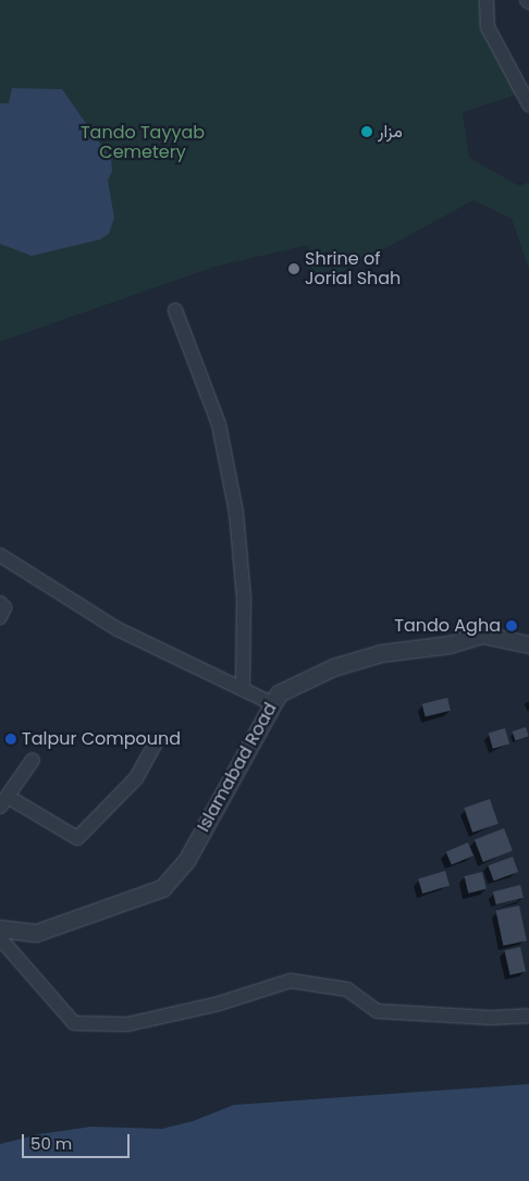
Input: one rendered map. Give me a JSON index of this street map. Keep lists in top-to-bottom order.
{
  "streets": {
    "street": ["Islamabad Road"]
  },
  "parks": ["Tando Tayyab Cemetery"],
  "places": [
    "مزار",
    "Shrine of Jorial Shah",
    "Tando Agha",
    "Talpur Compound"
  ],
  "scale_bar": "50 m"
}
